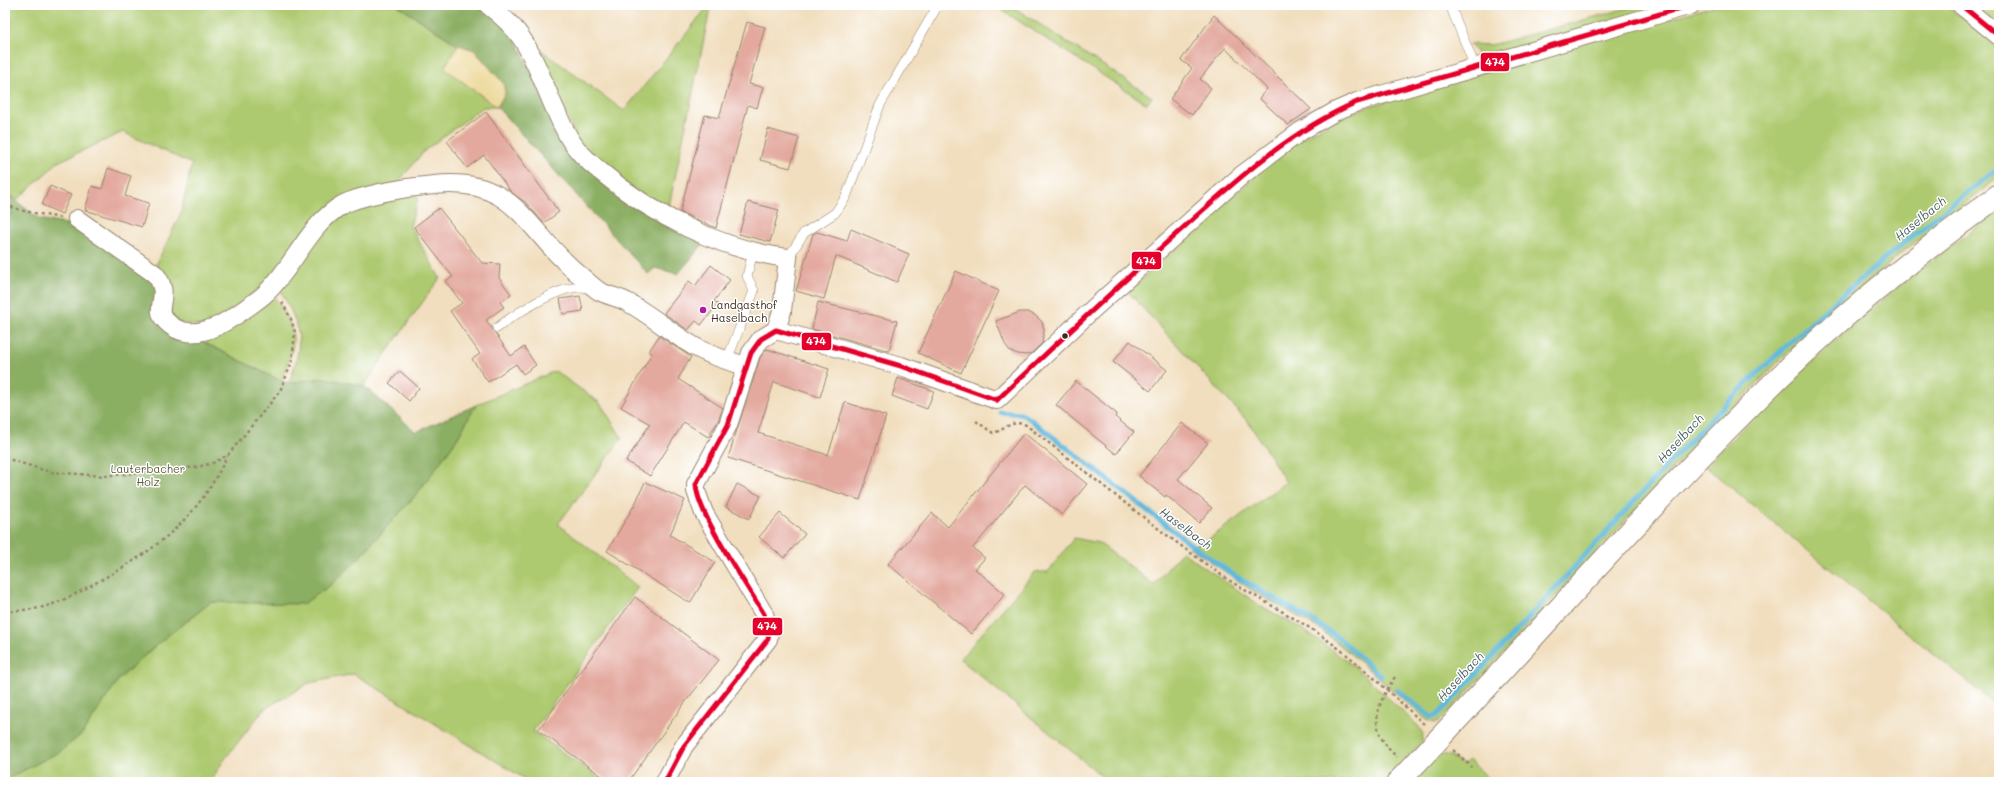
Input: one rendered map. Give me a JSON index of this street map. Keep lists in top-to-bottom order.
{
  "water": ["Haselbach"],
  "parks": ["Lauterbacher Holz"],
  "places": ["Landgasthof Haselbach"],
  "lines": ["transit line 474"]
}
